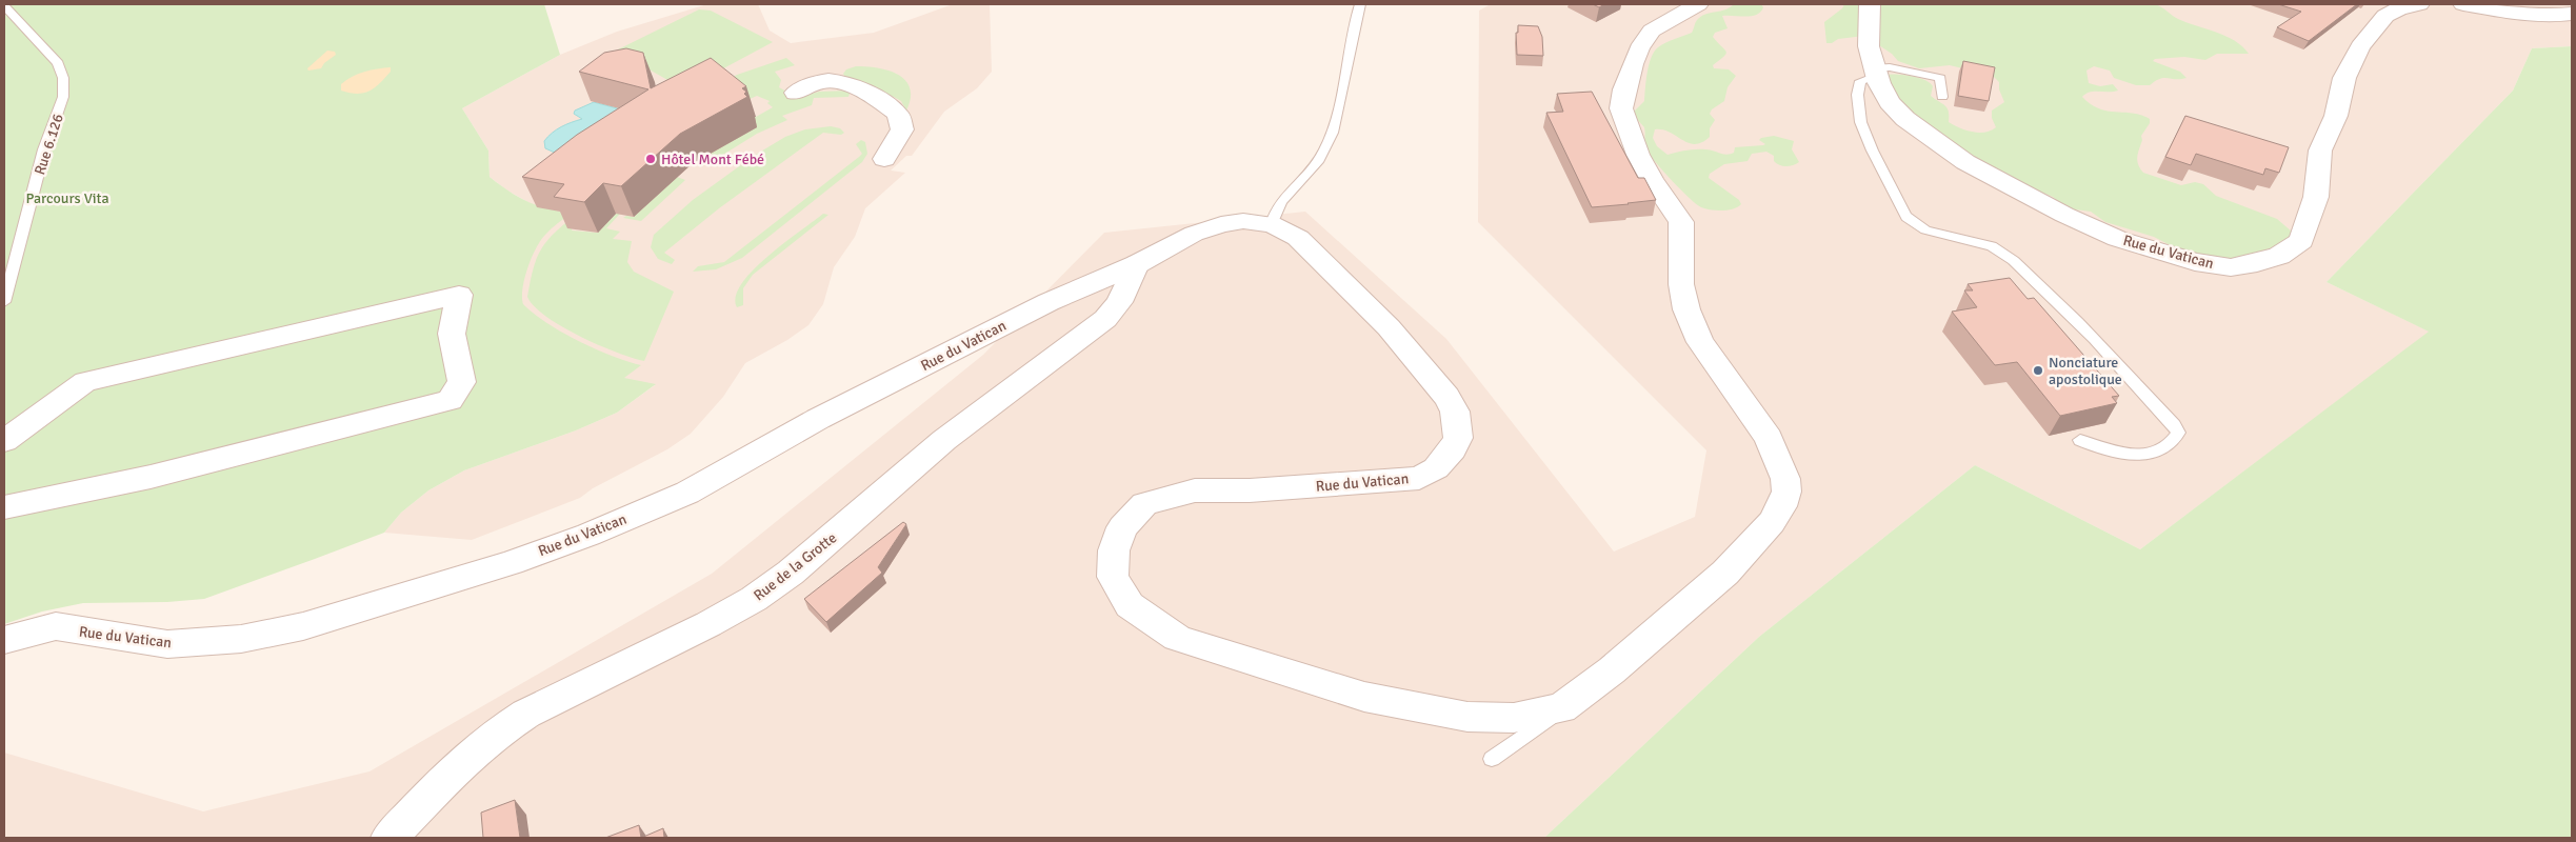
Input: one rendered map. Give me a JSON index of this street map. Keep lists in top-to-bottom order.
{
  "streets": {
    "street": ["Rue du Vatican", "Rue de la Grotte"],
    "lane": ["Rue 6.126"]
  },
  "crossings": [
    ["Rue du Vatican", "Rue de la Grotte"]
  ],
  "parks": ["Parcours Vita"],
  "places": ["Hôtel Mont Fébé", "Nonciature apostolique"]
}
